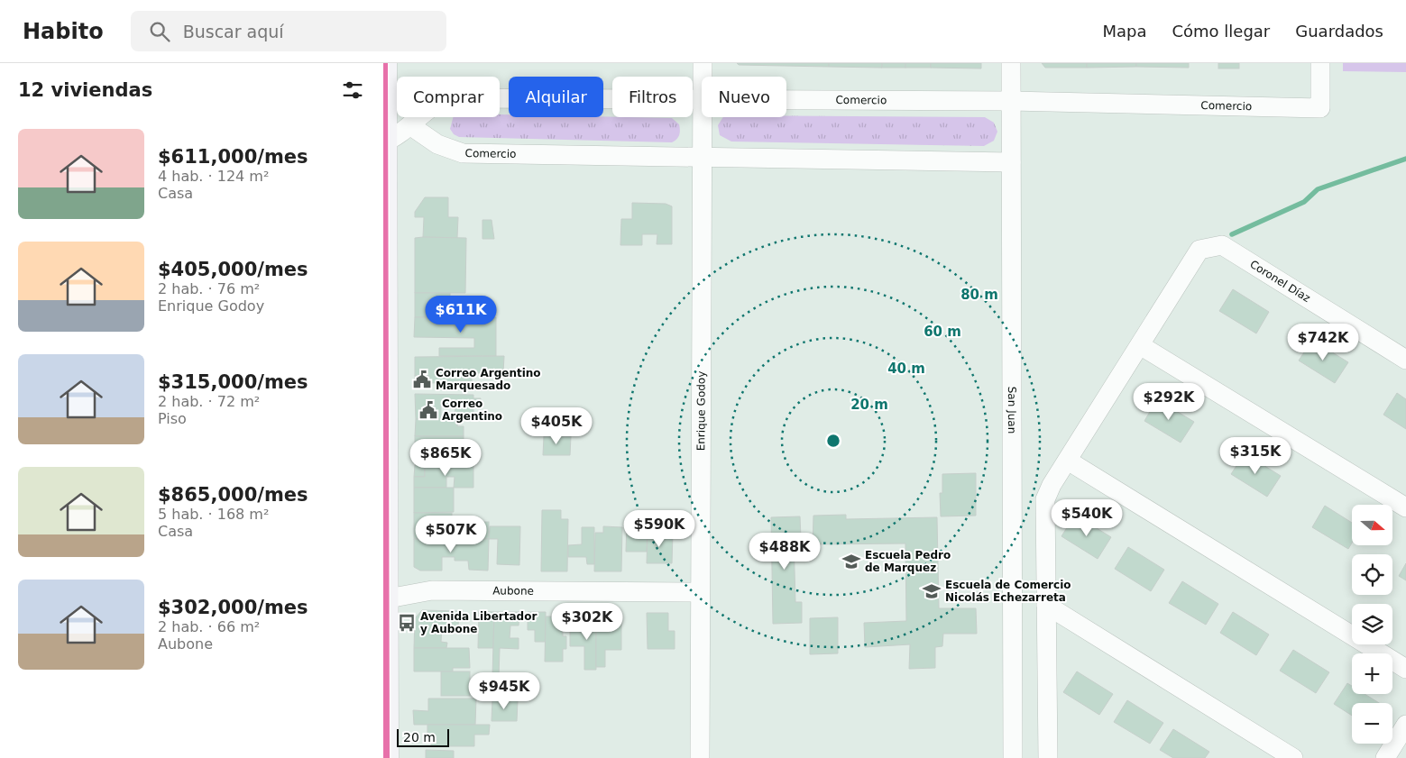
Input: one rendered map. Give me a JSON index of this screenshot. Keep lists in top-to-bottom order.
{
  "streets": {
    "street": [
      "Comercio",
      "Coronel Díaz",
      "San Juan",
      "Enrique Godoy",
      "Aubone"
    ]
  },
  "crossings": [
    ["Comercio", "San Juan"],
    ["Comercio", "Enrique Godoy"],
    ["Enrique Godoy", "Aubone"]
  ],
  "places": {
    "public building": ["Correo Argentino Marquesado", "Correo Argentino"],
    "school or university": ["Escuela Pedro de Marquez", "Escuela de Comercio Nicolás Echezarreta"],
    "bus stop": ["Avenida Libertador y Aubone"]
  },
  "scale_bar": "20 m",
  "north": "right",
  "page": {
    "header": "Habito",
    "search": "Buscar aquí",
    "nav": ["Mapa", "Cómo llegar", "Guardados"],
    "heading": "12 viviendas",
    "chip": [
      "Comprar",
      "Alquilar",
      "Filtros",
      "Nuevo"
    ],
    "list": [
      {
        "name": "$611,000/mes",
        "note": "4 hab. · 124 m² · Casa"
      },
      {
        "name": "$405,000/mes",
        "note": "2 hab. · 76 m² · Enrique Godoy"
      },
      {
        "name": "$315,000/mes",
        "note": "2 hab. · 72 m² · Piso"
      },
      {
        "name": "$865,000/mes",
        "note": "5 hab. · 168 m² · Casa"
      },
      {
        "name": "$302,000/mes",
        "note": "2 hab. · 66 m² · Aubone"
      }
    ],
    "price": [
      "$611K",
      "$742K",
      "$292K",
      "$405K",
      "$315K",
      "$865K",
      "$540K",
      "$590K",
      "$507K",
      "$488K",
      "$302K",
      "$945K"
    ],
    "map_buttons": ["+", "−"],
    "scale": "20 m"
  },
  "rings": [
    "80 m",
    "60 m",
    "40 m",
    "20 m"
  ]
}
